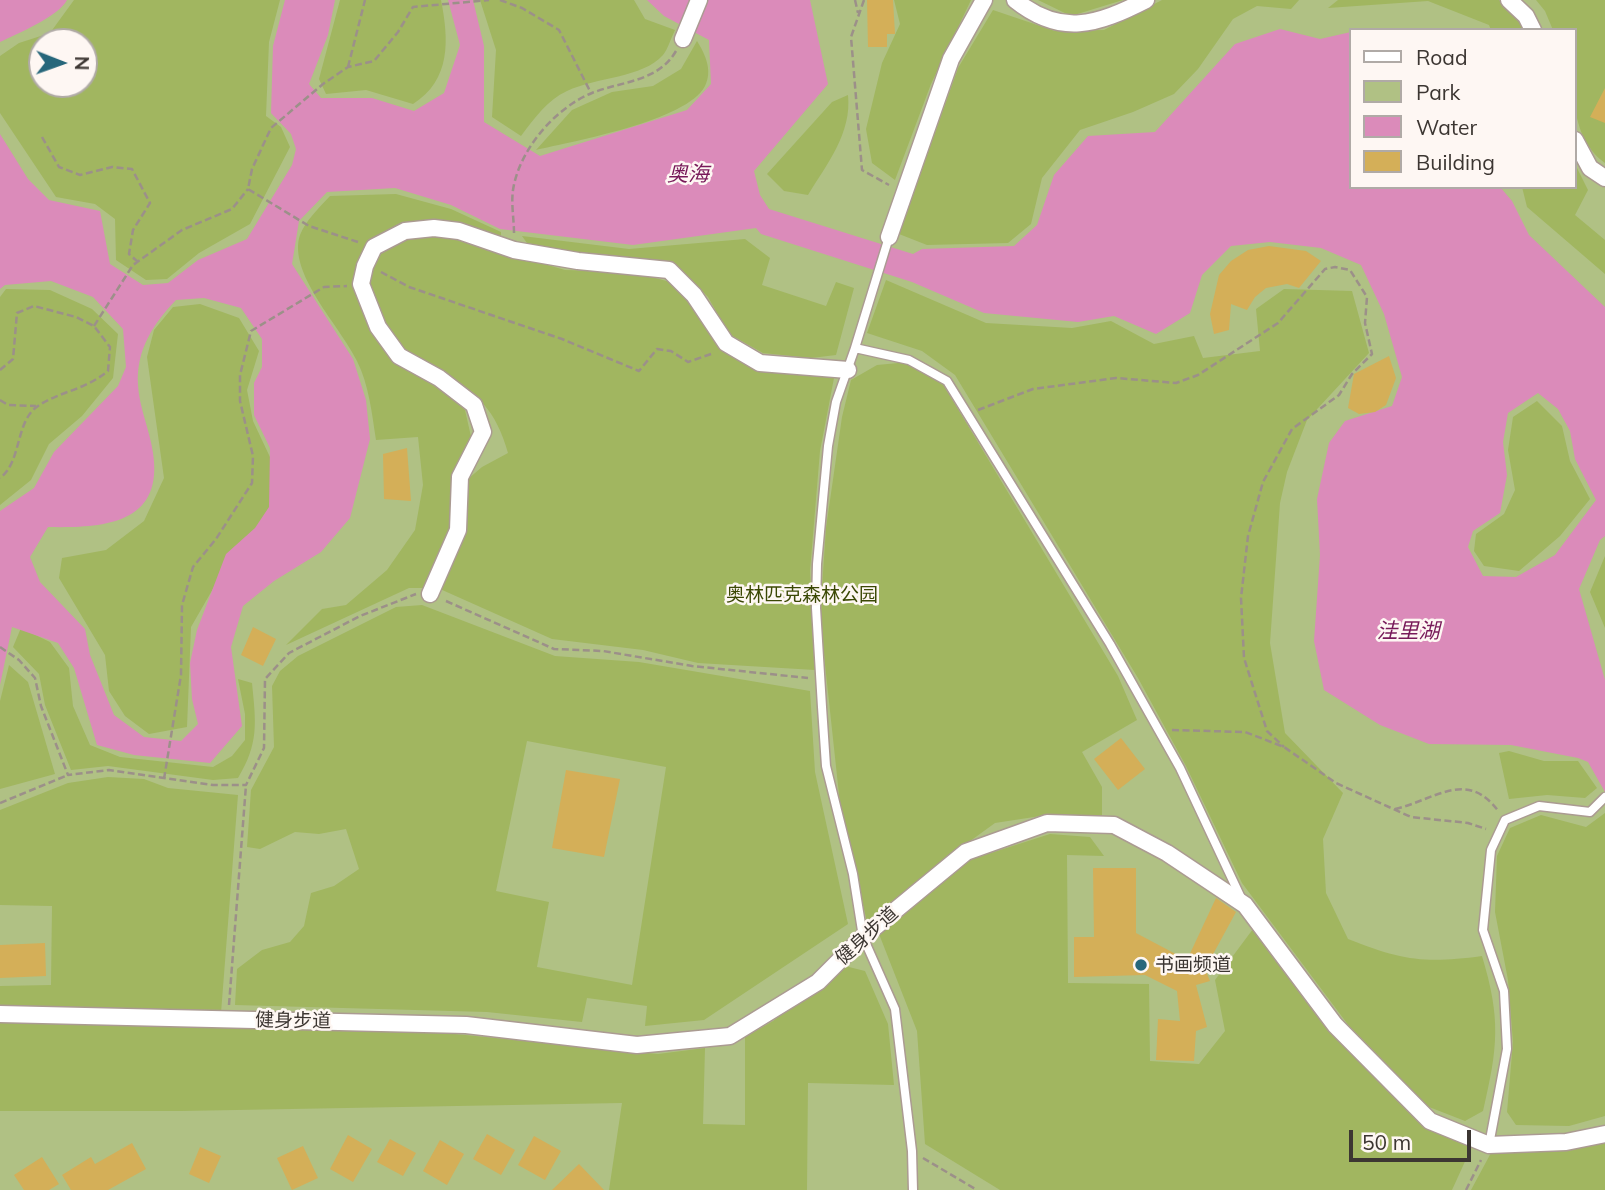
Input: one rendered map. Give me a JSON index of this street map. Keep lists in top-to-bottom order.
{
  "streets": {
    "street": ["健身步道"]
  },
  "water": ["奥海", "洼里湖"],
  "parks": ["奥林匹克森林公园"],
  "places": ["书画频道"],
  "legend": [
    "Road",
    "Park",
    "Water",
    "Building"
  ],
  "scale_bar": "50 m",
  "north": "right"
}
